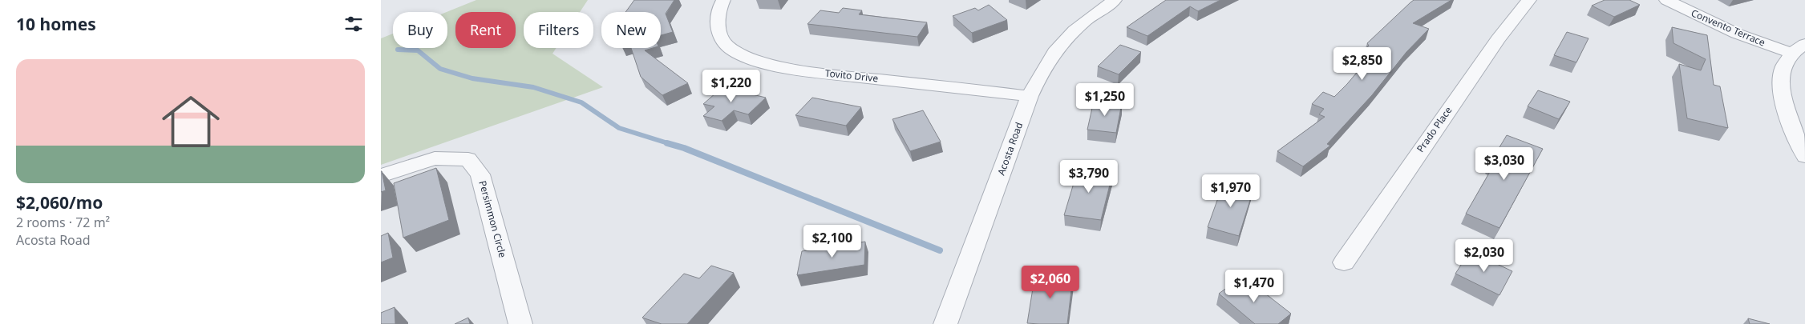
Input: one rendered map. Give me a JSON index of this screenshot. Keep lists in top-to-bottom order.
{
  "streets": {
    "street": [
      "Convento Terrace",
      "Tovito Drive",
      "Prado Place",
      "Acosta Road",
      "Persimmon Circle"
    ]
  },
  "crossings": [
    ["Tovito Drive", "Acosta Road"]
  ],
  "page": {
    "heading": "10 homes",
    "chip": [
      "Buy",
      "Rent",
      "Filters",
      "New"
    ],
    "price": [
      "$2,850",
      "$1,220",
      "$1,250",
      "$3,030",
      "$3,790",
      "$1,970",
      "$2,100",
      "$2,030",
      "$2,060",
      "$1,470"
    ],
    "list": [
      {
        "name": "$2,060/mo",
        "note": "2 rooms · 72 m² · Acosta Road"
      }
    ]
  }
}
